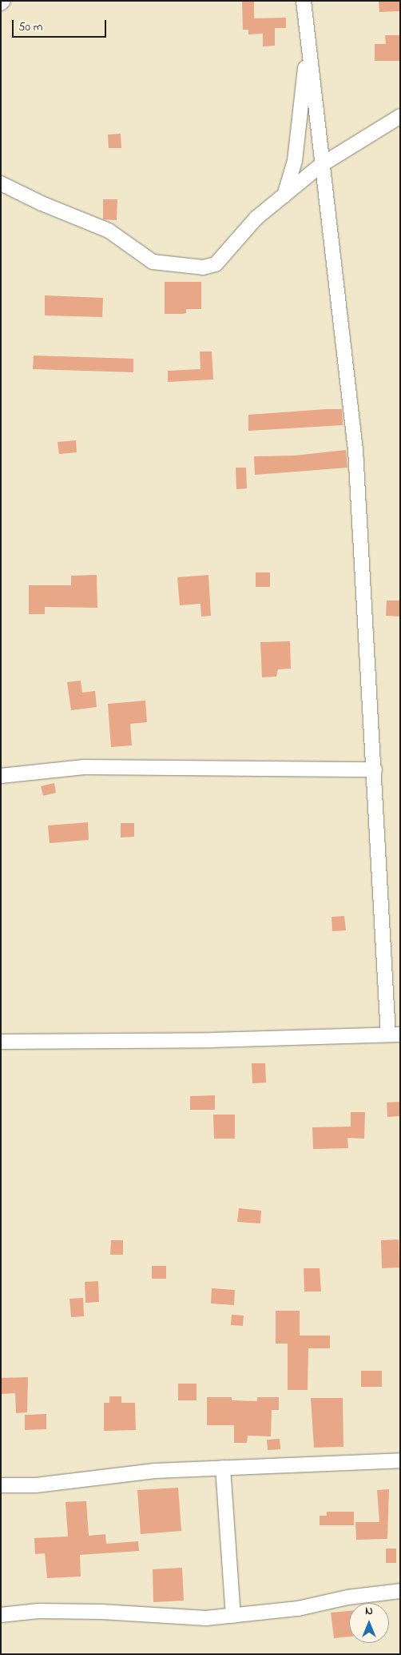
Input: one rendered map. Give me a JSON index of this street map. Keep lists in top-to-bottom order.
{
  "scale_bar": "50 m",
  "north": "top"
}
